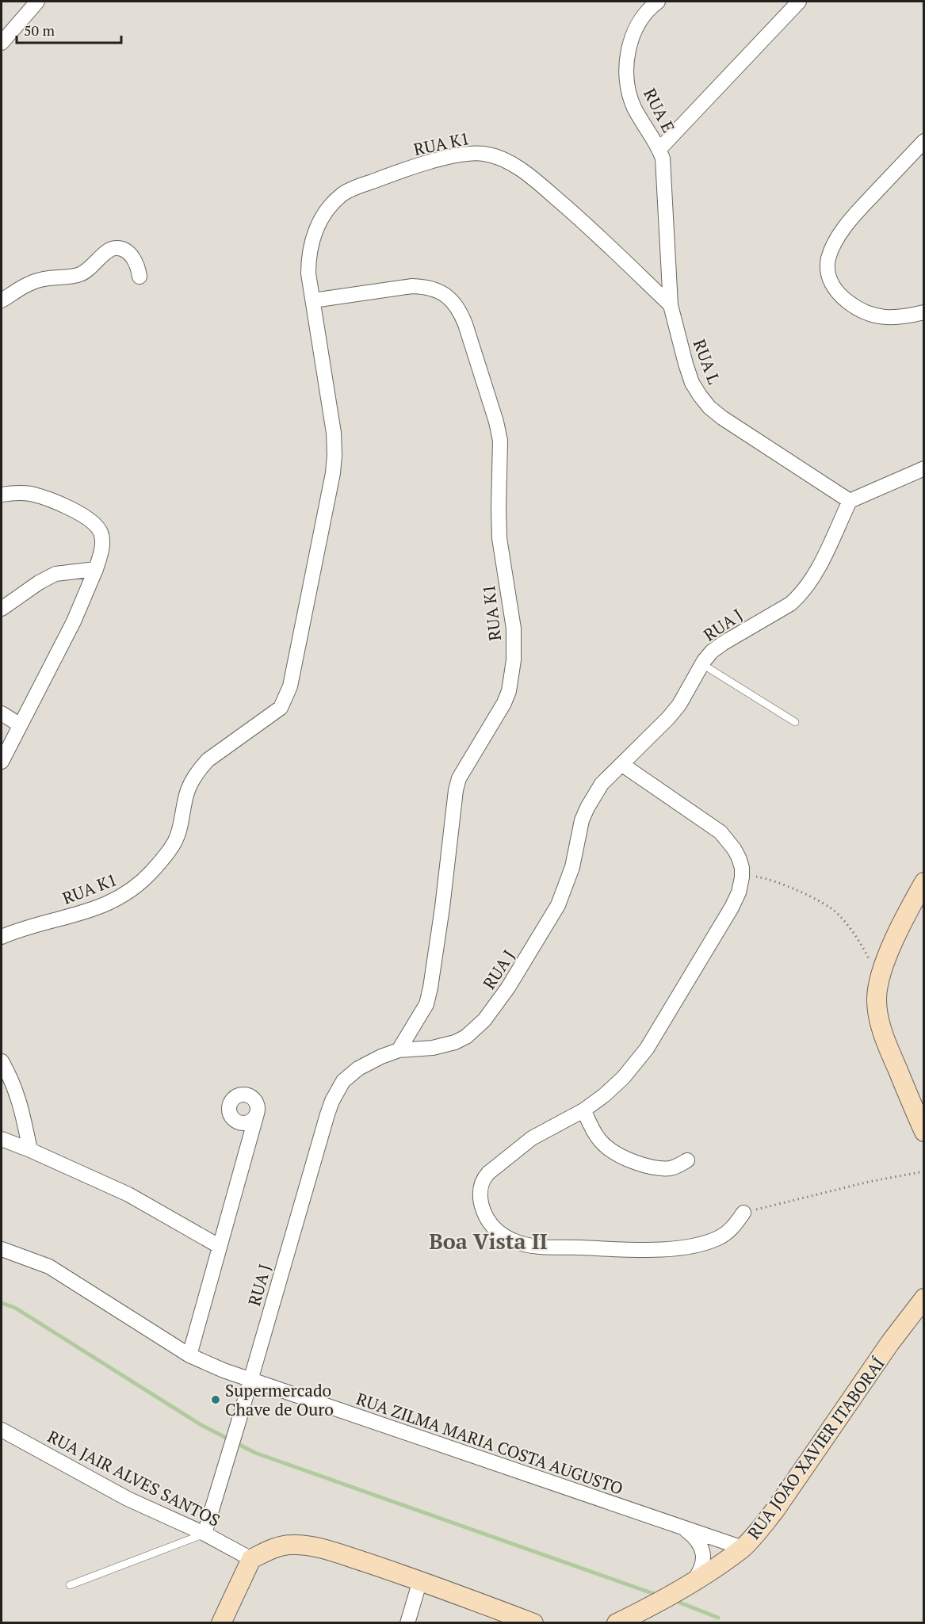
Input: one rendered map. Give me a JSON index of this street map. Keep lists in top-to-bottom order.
{
  "streets": {
    "street": [
      "RUA E",
      "RUA K1",
      "RUA L",
      "RUA J",
      "RUA ZILMA MARIA COSTA AUGUSTO",
      "RUA JOÃO XAVIER ITABORAÍ",
      "RUA JAIR ALVES SANTOS"
    ]
  },
  "crossings": [
    ["RUA E", "RUA L"],
    ["RUA K1", "RUA L"],
    ["RUA K1", "RUA J"],
    ["RUA L", "RUA J"],
    ["RUA J", "RUA ZILMA MARIA COSTA AUGUSTO"],
    ["RUA J", "RUA JAIR ALVES SANTOS"],
    ["RUA ZILMA MARIA COSTA AUGUSTO", "RUA JOÃO XAVIER ITABORAÍ"]
  ],
  "districts": ["Boa Vista II"],
  "places": ["Supermercado Chave de Ouro"],
  "scale_bar": "50 m"
}
